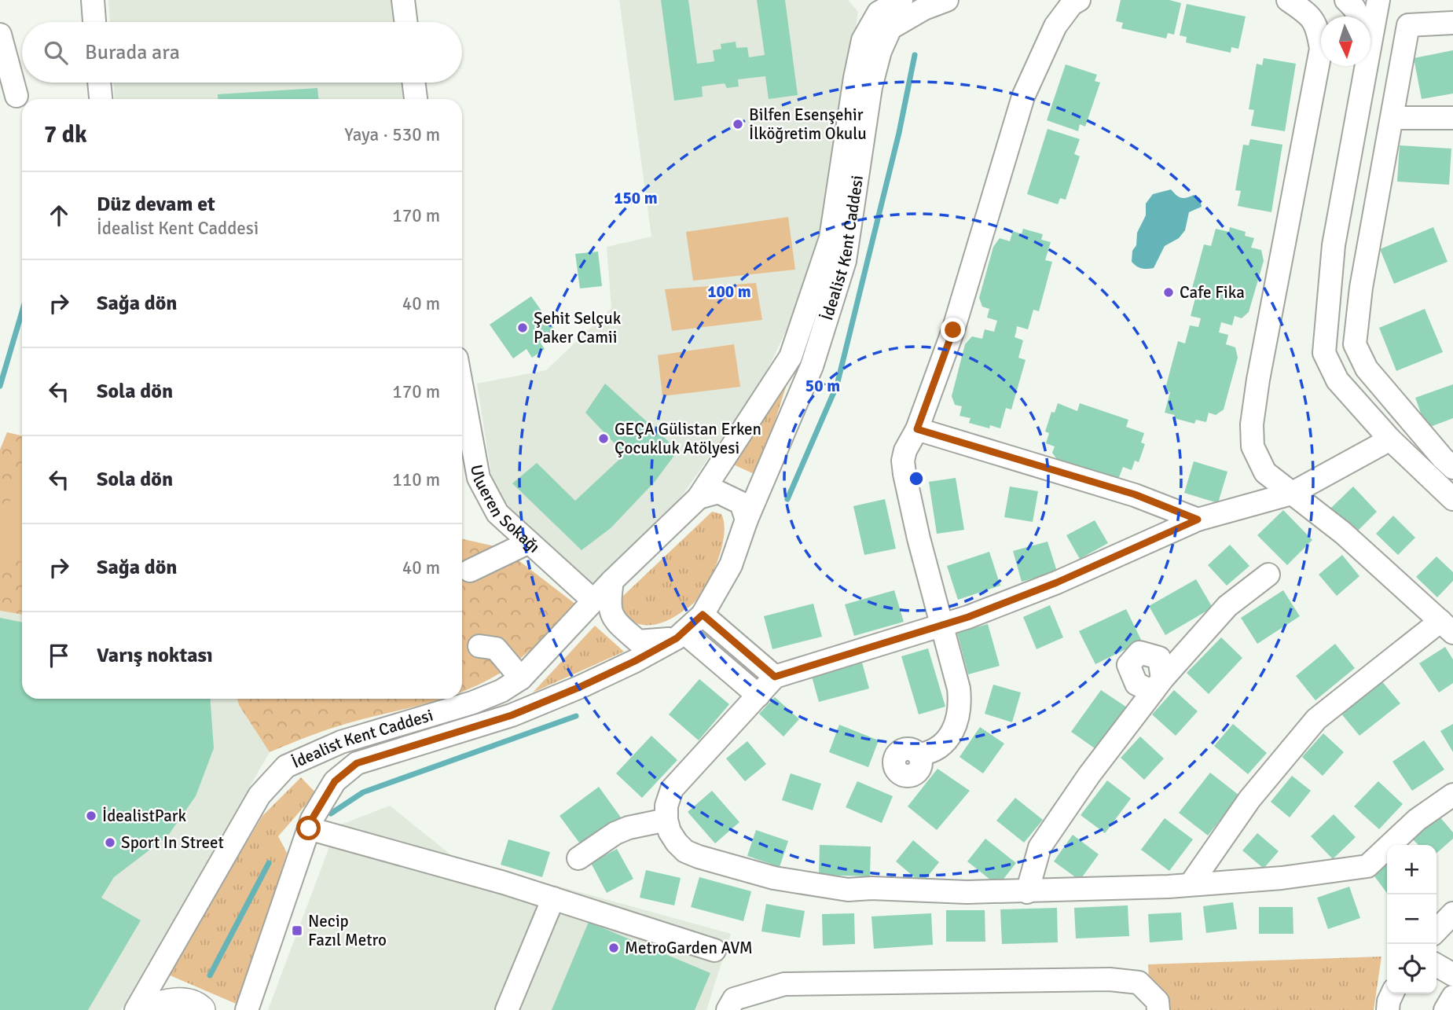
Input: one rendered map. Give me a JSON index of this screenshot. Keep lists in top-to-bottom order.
{
  "streets": {
    "street": ["İdealist Kent Caddesi", "Ulueren Sokağı"]
  },
  "crossings": [
    ["İdealist Kent Caddesi", "Ulueren Sokağı"]
  ],
  "places": {
    "other": [
      "Bilfen Esenşehir İlköğretim Okulu",
      "Cafe Fika",
      "Şehit Selçuk Paker Camii",
      "GEÇA Gülistan Erken Çocukluk Atölyesi",
      "İdealistPark",
      "Sport In Street",
      "MetroGarden AVM"
    ],
    "transit": ["Necip Fazıl Metro"]
  },
  "north": "bottom",
  "page": {
    "search": "Burada ara",
    "heading": ["7 dk", "Yaya · 530 m"],
    "list": [
      ["Düz devam et", "İdealist Kent Caddesi", "170 m"],
      ["Sağa dön", "40 m"],
      ["Sola dön", "170 m"],
      ["Sola dön", "110 m"],
      ["Sağa dön", "40 m"],
      "Varış noktası"
    ],
    "map_buttons": ["+", "−"]
  },
  "rings": ["150 m", "100 m", "50 m"]
}
